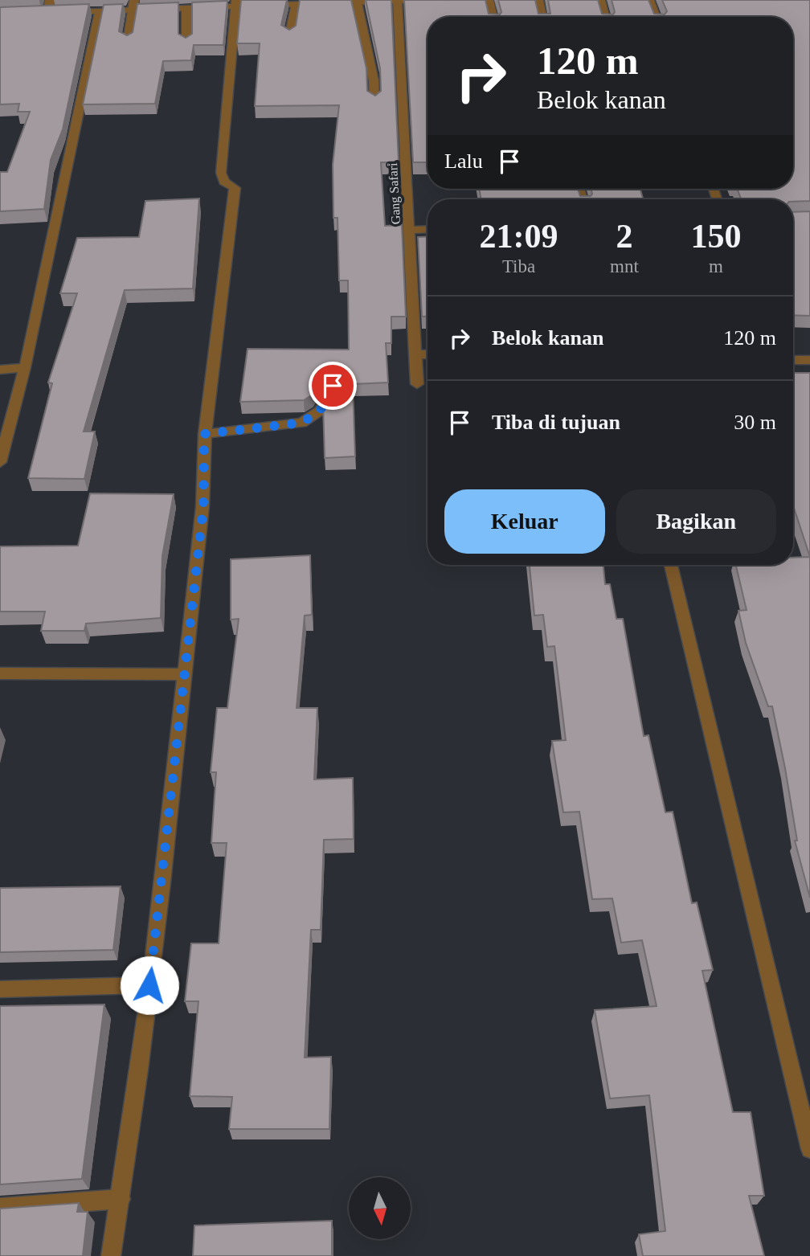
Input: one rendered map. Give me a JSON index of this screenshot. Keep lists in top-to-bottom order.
{
  "streets": {
    "street": ["Gang Safari"]
  },
  "north": "bottom",
  "page": {
    "turn": ["120 m", "Belok kanan"],
    "then": "Lalu",
    "eta": [
      "21:09",
      "Tiba",
      "2",
      "mnt",
      "150",
      "m"
    ],
    "list": [
      {
        "name": "Belok kanan",
        "value": "120 m"
      },
      {
        "name": "Tiba di tujuan",
        "value": "30 m"
      }
    ],
    "buttons": ["Keluar", "Bagikan"]
  }
}
